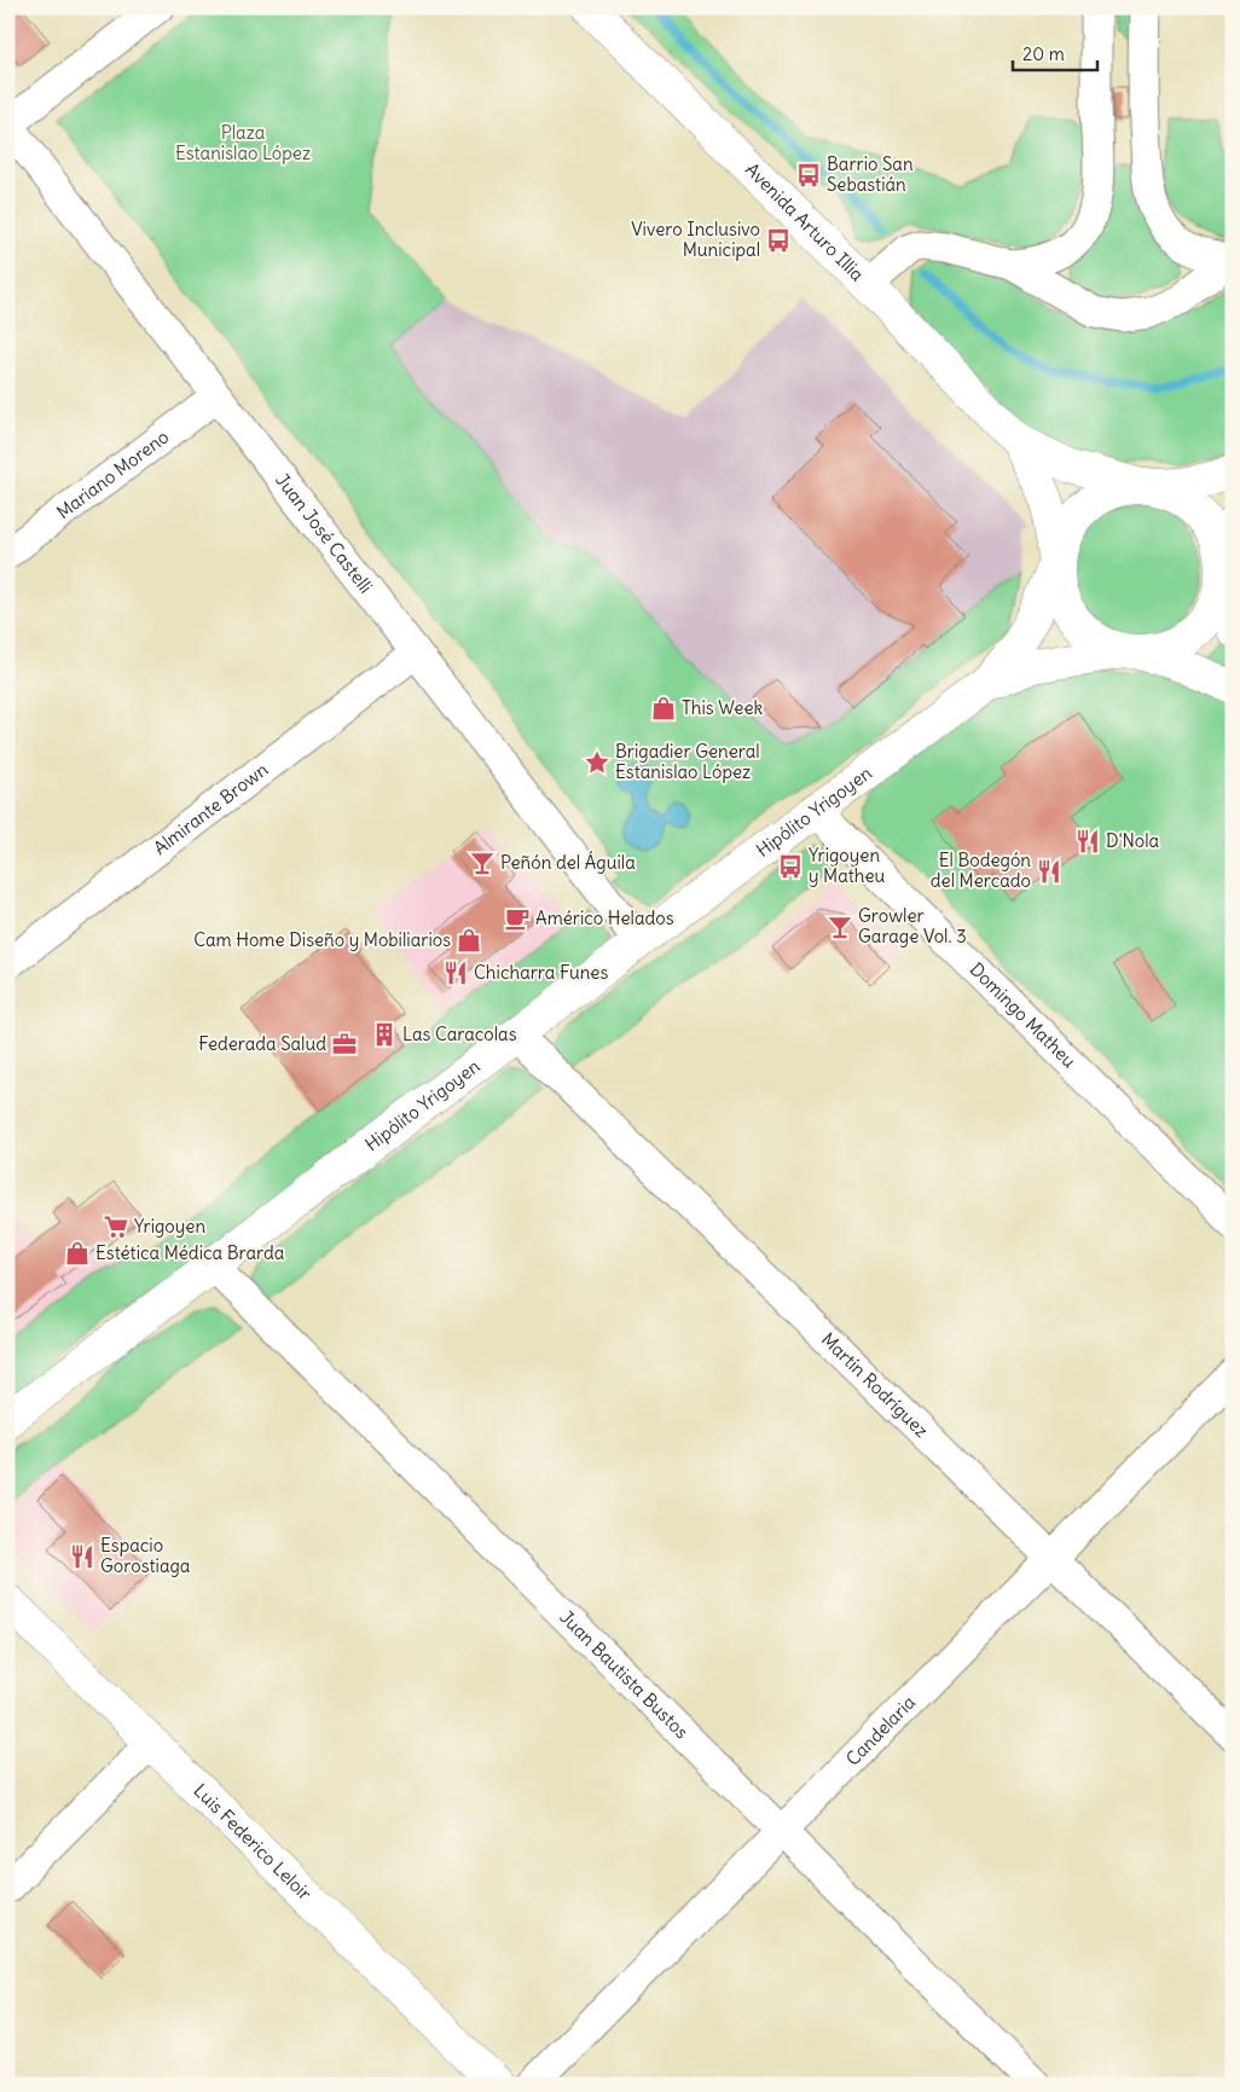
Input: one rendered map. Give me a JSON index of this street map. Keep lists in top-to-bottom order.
{
  "streets": {
    "main road": ["Avenida Arturo Illia", "Hipólito Yrigoyen", "Luis Federico Leloir"],
    "street": [
      "Mariano Moreno",
      "Juan José Castelli",
      "Almirante Brown",
      "Domingo Matheu",
      "Martín Rodríguez",
      "Juan Bautista Bustos",
      "Candelaria"
    ]
  },
  "crossings": [
    ["Avenida Arturo Illia", "Hipólito Yrigoyen"],
    ["Mariano Moreno", "Juan José Castelli"],
    ["Juan José Castelli", "Almirante Brown"],
    ["Juan José Castelli", "Hipólito Yrigoyen"],
    ["Hipólito Yrigoyen", "Domingo Matheu"],
    ["Hipólito Yrigoyen", "Martín Rodríguez"],
    ["Hipólito Yrigoyen", "Juan Bautista Bustos"],
    ["Martín Rodríguez", "Candelaria"],
    ["Juan Bautista Bustos", "Candelaria"]
  ],
  "parks": ["Plaza Estanislao López"],
  "places": {
    "bus stop": ["Barrio San Sebastián", "Vivero Inclusivo Municipal", "Yrigoyen y Matheu"],
    "shop": ["This Week", "Cam Home Diseño y Mobiliarios", "Estética Médica Brarda"],
    "place": ["Brigadier General Estanislao López"],
    "restaurant": [
      "D'Nola",
      "El Bodegón del Mercado",
      "Chicharra Funes",
      "Espacio Gorostiaga"
    ],
    "bar": ["Peñón del Águila", "Growler Garage Vol. 3"],
    "cafe": ["Américo Helados"],
    "building": ["Las Caracolas"],
    "office": ["Federada Salud"],
    "supermarket": ["Yrigoyen"]
  },
  "scale_bar": "20 m"
}
